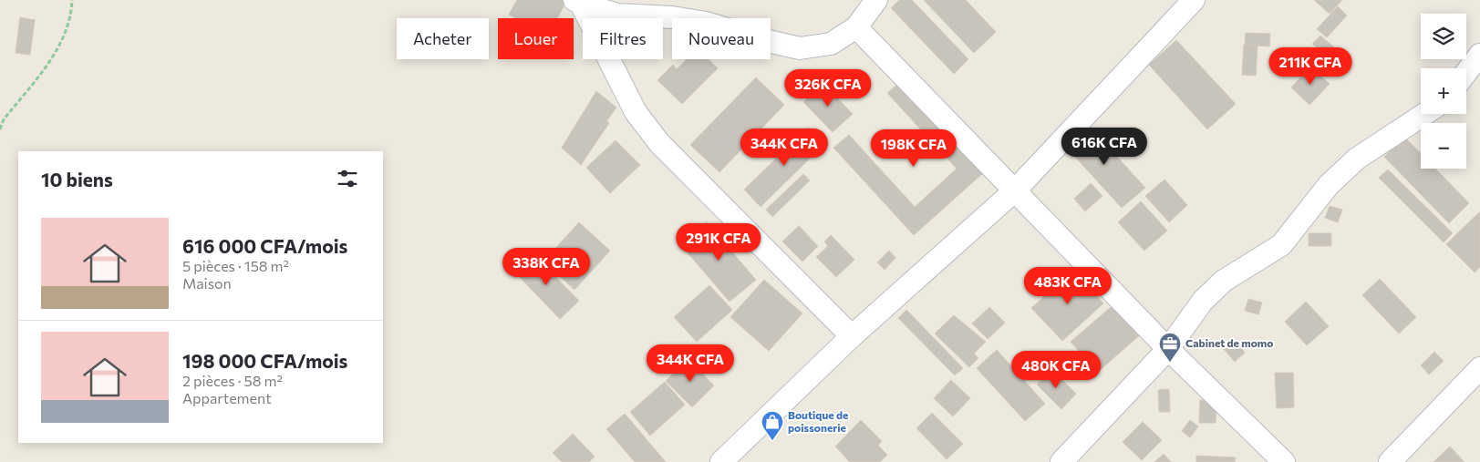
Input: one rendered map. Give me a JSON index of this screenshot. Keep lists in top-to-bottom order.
{
  "places": {
    "office": ["Cabinet de momo"],
    "shop": ["Boutique de poissonerie"]
  },
  "page": {
    "map_buttons": ["+", "−"],
    "chip": [
      "Acheter",
      "Louer",
      "Filtres",
      "Nouveau"
    ],
    "price": [
      "211K CFA",
      "326K CFA",
      "616K CFA",
      "344K CFA",
      "198K CFA",
      "291K CFA",
      "338K CFA",
      "483K CFA",
      "344K CFA",
      "480K CFA"
    ],
    "heading": "10 biens",
    "list": [
      {
        "name": "616 000 CFA/mois",
        "note": "5 pièces · 158 m² · Maison"
      },
      {
        "name": "198 000 CFA/mois",
        "note": "2 pièces · 58 m² · Appartement"
      }
    ]
  }
}
